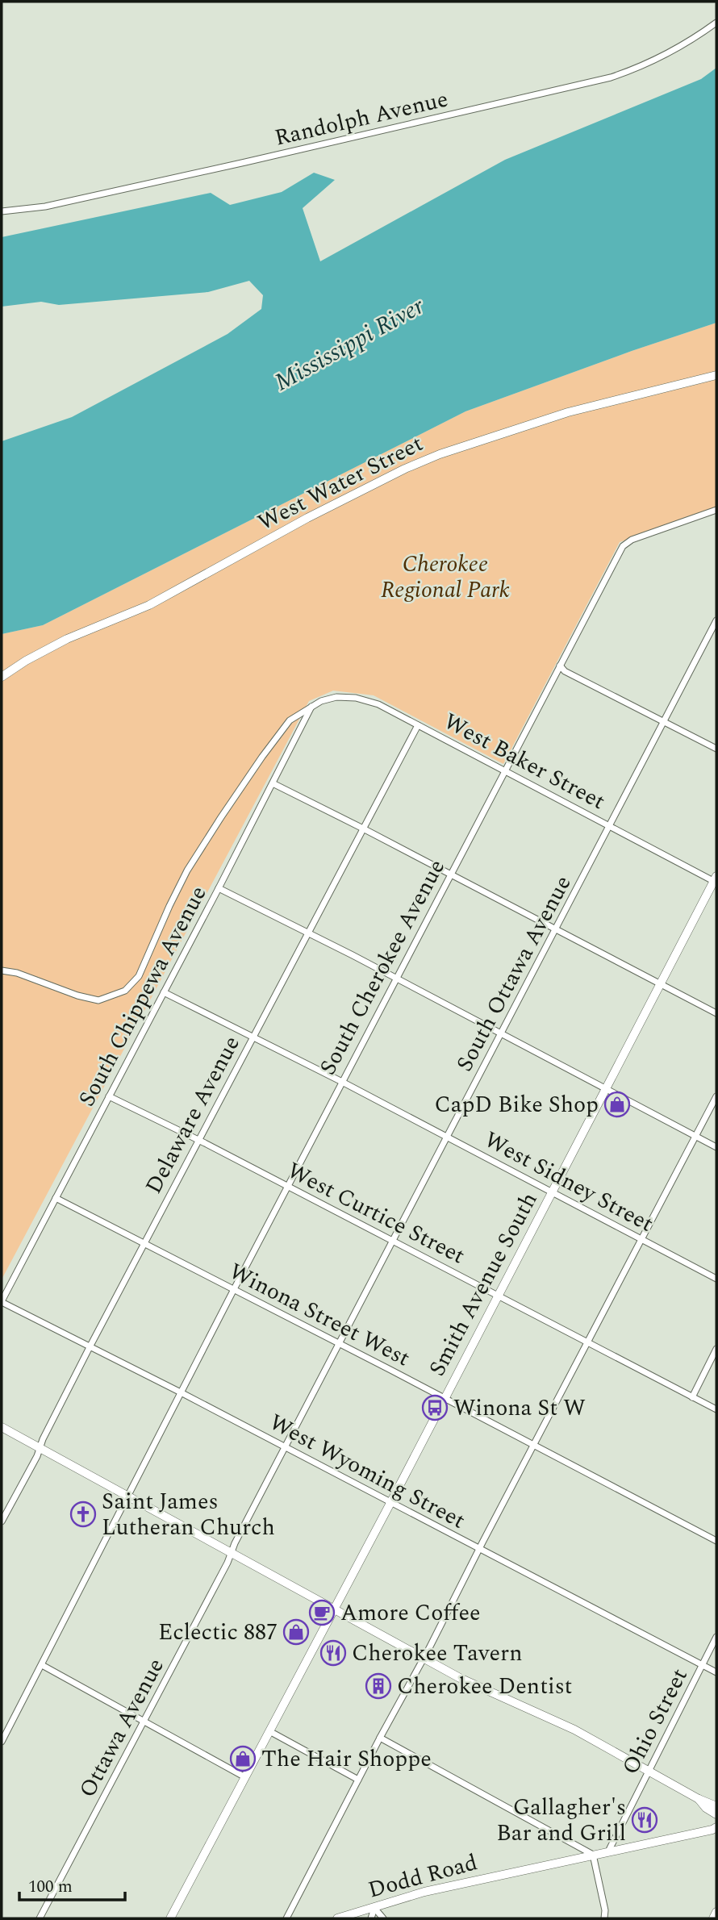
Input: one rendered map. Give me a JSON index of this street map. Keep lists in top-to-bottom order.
{
  "streets": {
    "street": [
      "Randolph Avenue",
      "West Water Street",
      "West Baker Street",
      "South Cherokee Avenue",
      "South Ottawa Avenue",
      "South Chippewa Avenue",
      "Delaware Avenue",
      "West Sidney Street",
      "West Curtice Street",
      "Smith Avenue South",
      "Winona Street West",
      "West Wyoming Street",
      "Ohio Street",
      "Ottawa Avenue",
      "Dodd Road"
    ]
  },
  "crossings": [
    ["West Baker Street", "South Cherokee Avenue"],
    ["West Baker Street", "South Ottawa Avenue"],
    ["West Baker Street", "South Chippewa Avenue"],
    ["West Baker Street", "Delaware Avenue"],
    ["West Baker Street", "Smith Avenue South"],
    ["South Cherokee Avenue", "West Sidney Street"],
    ["South Cherokee Avenue", "West Curtice Street"],
    ["South Cherokee Avenue", "Winona Street West"],
    ["South Cherokee Avenue", "West Wyoming Street"],
    ["South Ottawa Avenue", "West Sidney Street"],
    ["South Ottawa Avenue", "West Curtice Street"],
    ["South Ottawa Avenue", "Winona Street West"],
    ["South Ottawa Avenue", "West Wyoming Street"],
    ["South Ottawa Avenue", "Ottawa Avenue"],
    ["South Chippewa Avenue", "West Sidney Street"],
    ["South Chippewa Avenue", "West Curtice Street"],
    ["South Chippewa Avenue", "Winona Street West"],
    ["South Chippewa Avenue", "West Wyoming Street"],
    ["Delaware Avenue", "West Sidney Street"],
    ["Delaware Avenue", "West Curtice Street"],
    ["Delaware Avenue", "Winona Street West"],
    ["Delaware Avenue", "West Wyoming Street"],
    ["West Sidney Street", "Smith Avenue South"],
    ["West Curtice Street", "Smith Avenue South"],
    ["Smith Avenue South", "Winona Street West"],
    ["Smith Avenue South", "West Wyoming Street"],
    ["West Wyoming Street", "Ohio Street"],
    ["Ohio Street", "Dodd Road"]
  ],
  "water": ["Mississippi River"],
  "parks": ["Cherokee Regional Park"],
  "places": {
    "shop": ["CapD Bike Shop", "Eclectic 887", "The Hair Shoppe"],
    "bus stop": ["Winona St W"],
    "church": ["Saint James Lutheran Church"],
    "cafe": ["Amore Coffee"],
    "restaurant": ["Cherokee Tavern", "Gallagher's Bar and Grill"],
    "building": ["Cherokee Dentist"]
  },
  "scale_bar": "100 m"
}
